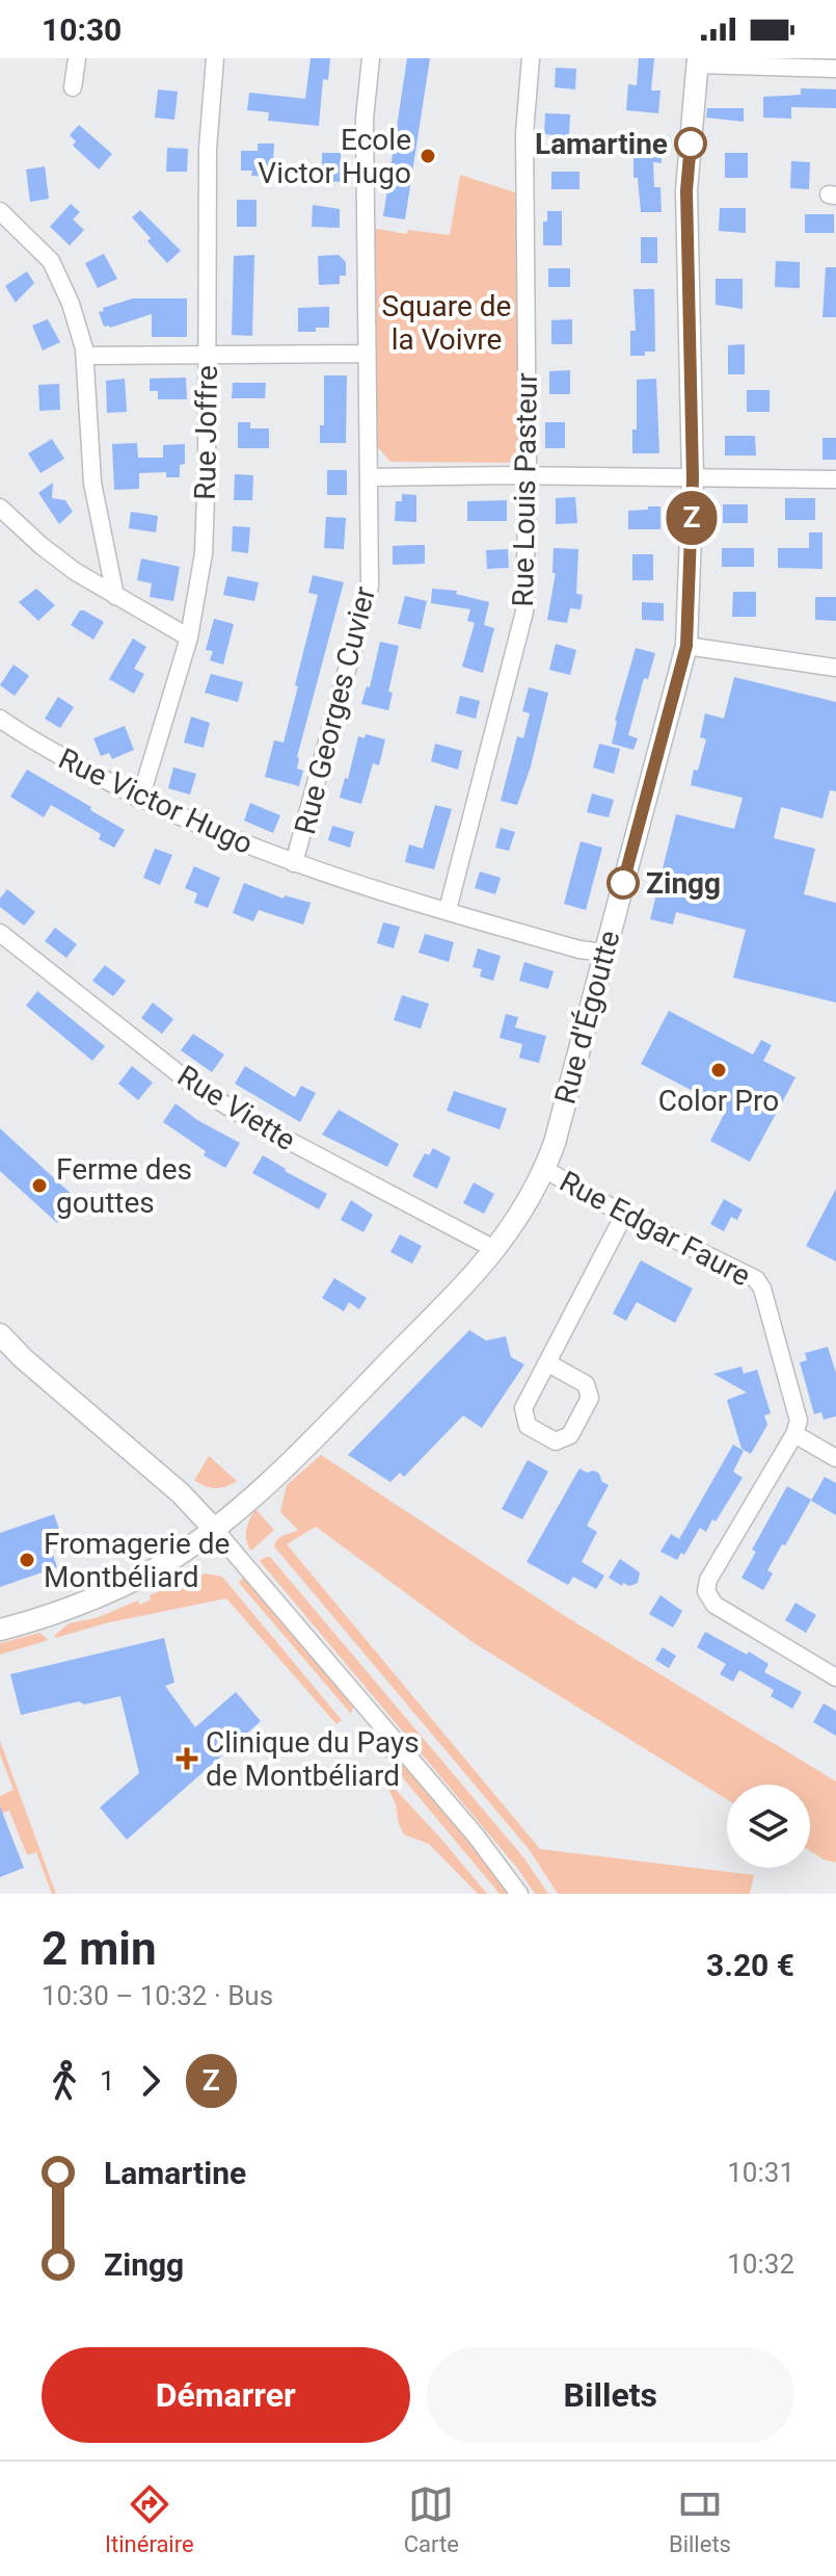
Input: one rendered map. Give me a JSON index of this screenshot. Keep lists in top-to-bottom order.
{
  "streets": {
    "main road": ["Rue d'Égoutte"],
    "street": [
      "Rue Joffre",
      "Rue Louis Pasteur",
      "Rue Georges Cuvier",
      "Rue Victor Hugo",
      "Rue Viette",
      "Rue Edgar Faure"
    ]
  },
  "crossings": [
    ["Rue Joffre", "Rue Victor Hugo"],
    ["Rue Louis Pasteur", "Rue Victor Hugo"],
    ["Rue Georges Cuvier", "Rue Victor Hugo"],
    ["Rue Victor Hugo", "Rue d'Égoutte"],
    ["Rue d'Égoutte", "Rue Viette"],
    ["Rue d'Égoutte", "Rue Edgar Faure"]
  ],
  "parks": ["Square de la Voivre"],
  "places": {
    "other": [
      "Lamartine",
      "Ecole Victor Hugo",
      "Zingg",
      "Color Pro",
      "Ferme des gouttes",
      "Fromagerie de Montbéliard"
    ],
    "health": ["Clinique du Pays de Montbéliard"]
  },
  "lines": ["bus line Z"],
  "page": {
    "status": "10:30",
    "on_map": "Z",
    "heading": ["2 min", "10:30 – 10:32 · Bus", "3.20 €"],
    "legs": ["1", "Z"],
    "list": [
      {
        "name": "Lamartine",
        "value": "10:31"
      },
      {
        "name": "Zingg",
        "value": "10:32"
      }
    ],
    "buttons": ["Démarrer", "Billets"],
    "tabs": ["Itinéraire", "Carte", "Billets"]
  }
}
